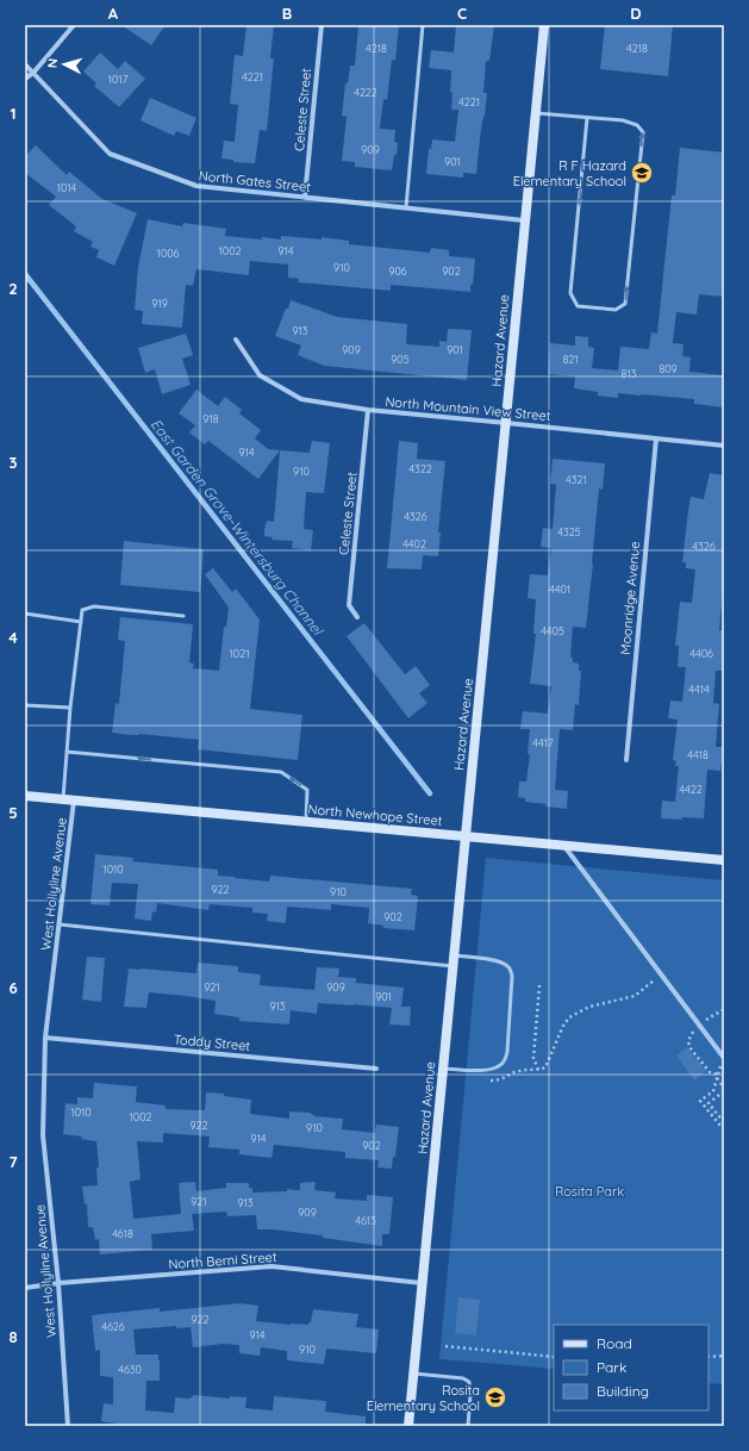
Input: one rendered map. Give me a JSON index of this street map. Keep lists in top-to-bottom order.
{
  "streets": {
    "street": [
      "Celeste Street",
      "North Gates Street",
      "Hazard Avenue",
      "North Mountain View Street",
      "Moonridge Avenue",
      "North Newhope Street",
      "West Hollyline Avenue",
      "Toddy Street",
      "North Berni Street"
    ]
  },
  "crossings": [
    ["Celeste Street", "North Gates Street"],
    ["Celeste Street", "North Mountain View Street"],
    ["North Gates Street", "Hazard Avenue"],
    ["Hazard Avenue", "North Mountain View Street"],
    ["Hazard Avenue", "North Newhope Street"],
    ["Hazard Avenue", "North Berni Street"],
    ["North Mountain View Street", "Moonridge Avenue"],
    ["North Newhope Street", "West Hollyline Avenue"],
    ["West Hollyline Avenue", "Toddy Street"],
    ["West Hollyline Avenue", "North Berni Street"]
  ],
  "water": ["East Garden Grove-Wintersburg Channel"],
  "parks": ["Rosita Park"],
  "places": {
    "school or university": ["R F Hazard Elementary School", "Rosita Elementary School"]
  },
  "house_numbers": [
    "4218",
    "4218",
    "4221",
    "1017",
    "4222",
    "4221",
    "909",
    "901",
    "1014",
    "1002",
    "914",
    "1006",
    "910",
    "906",
    "902",
    "919",
    "913",
    "909",
    "901",
    "905",
    "821",
    "809",
    "813",
    "918",
    "914",
    "4322",
    "910",
    "4321",
    "4326",
    "4325",
    "4402",
    "4326",
    "4401",
    "4405",
    "1021",
    "4406",
    "4414",
    "4417",
    "4418",
    "4422",
    "1010",
    "922",
    "910",
    "902",
    "921",
    "909",
    "901",
    "913",
    "1010",
    "1002",
    "922",
    "910",
    "914",
    "902",
    "921",
    "913",
    "909",
    "4613",
    "4618",
    "922",
    "4626",
    "914",
    "910",
    "4630"
  ],
  "legend": ["Road", "Park", "Building"],
  "north": "left",
  "grid": {
    "columns": [
      "A",
      "B",
      "C",
      "D"
    ],
    "rows": [
      "1",
      "2",
      "3",
      "4",
      "5",
      "6",
      "7",
      "8"
    ]
  }
}
